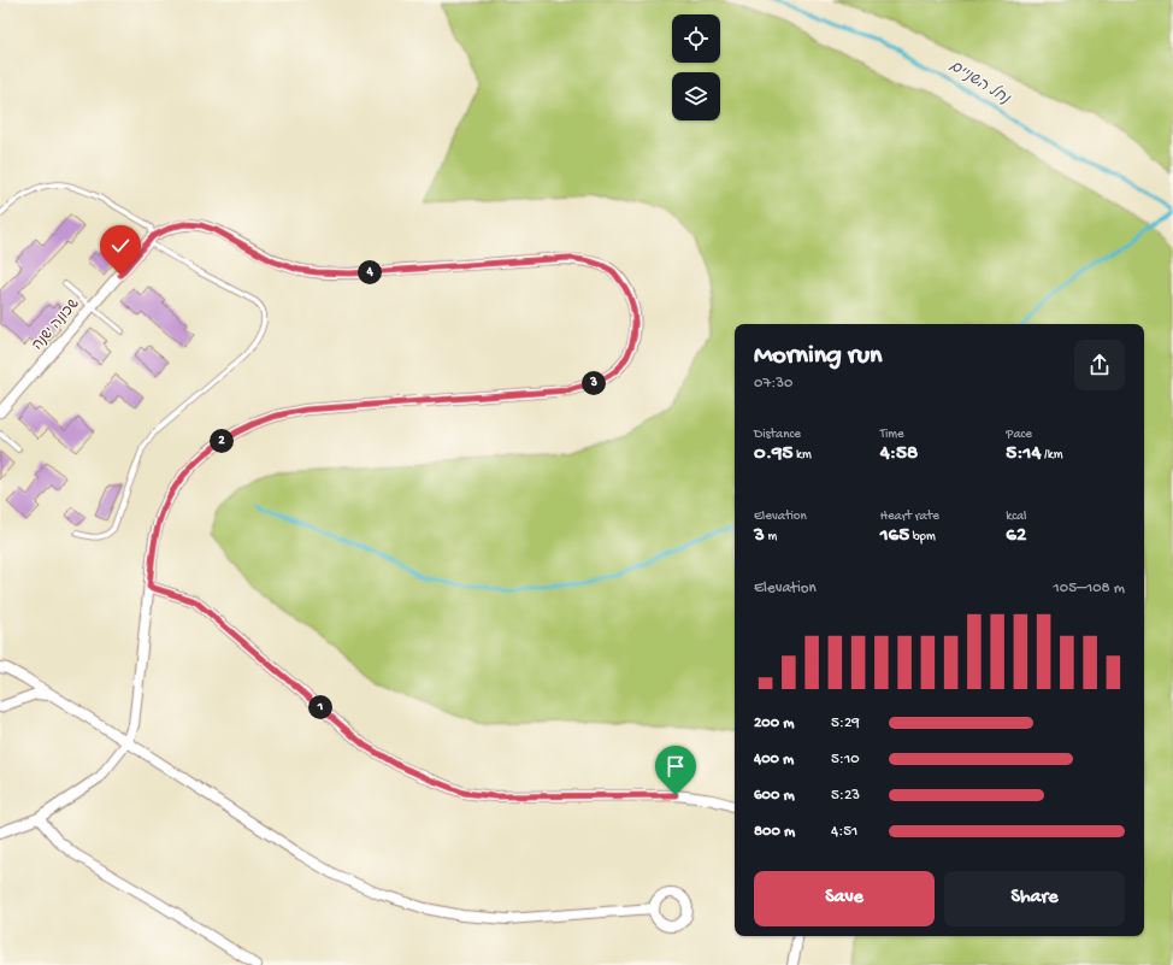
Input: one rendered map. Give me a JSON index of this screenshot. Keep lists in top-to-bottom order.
{
  "streets": {
    "street": ["שכונה ישנה"]
  },
  "water": ["נחל השניים"],
  "page": {
    "pins": [
      "4",
      "3",
      "2",
      "1"
    ],
    "heading": ["Morning run", "07:30"],
    "stats": [
      ["Distance", "0.95 km"],
      ["Time", "4:58"],
      ["Pace", "5:14 /km"],
      ["Elevation", "3 m"],
      ["Heart rate", "165 bpm"],
      ["kcal", "62"]
    ],
    "chart": ["Elevation", "105–108 m"],
    "list": [
      {
        "name": "200 m",
        "note": "5:29"
      },
      {
        "name": "400 m",
        "note": "5:10"
      },
      {
        "name": "600 m",
        "note": "5:23"
      },
      {
        "name": "800 m",
        "note": "4:51"
      }
    ],
    "buttons": ["Save", "Share"]
  }
}
